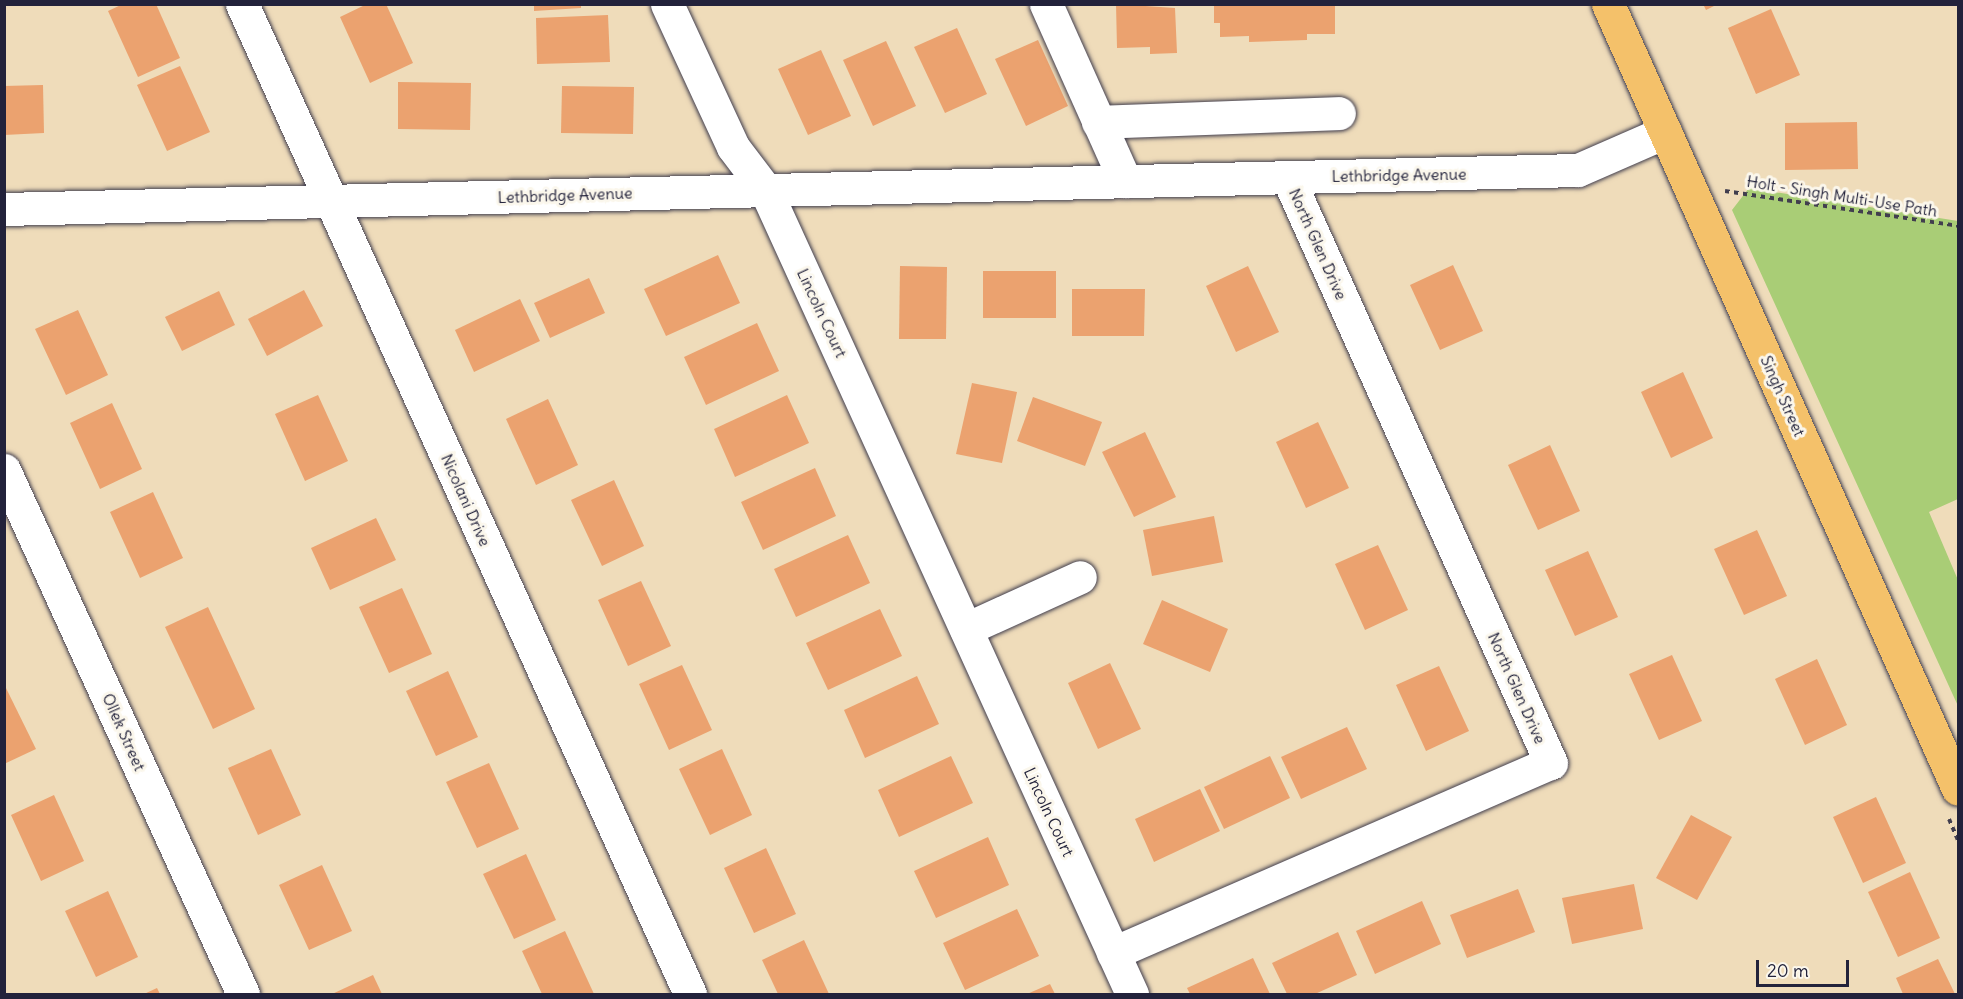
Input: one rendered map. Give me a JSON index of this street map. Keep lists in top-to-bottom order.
{
  "streets": {
    "main road": ["Singh Street"],
    "street": [
      "Lethbridge Avenue",
      "North Glen Drive",
      "Lincoln Court",
      "Nicolani Drive",
      "Ollek Street"
    ],
    "path": ["Holt - Singh Multi-Use Path"]
  },
  "crossings": [
    ["Lethbridge Avenue", "North Glen Drive"],
    ["Lethbridge Avenue", "Lincoln Court"],
    ["Lethbridge Avenue", "Singh Street"],
    ["Lethbridge Avenue", "Nicolani Drive"],
    ["North Glen Drive", "Lincoln Court"]
  ],
  "scale_bar": "20 m"
}
